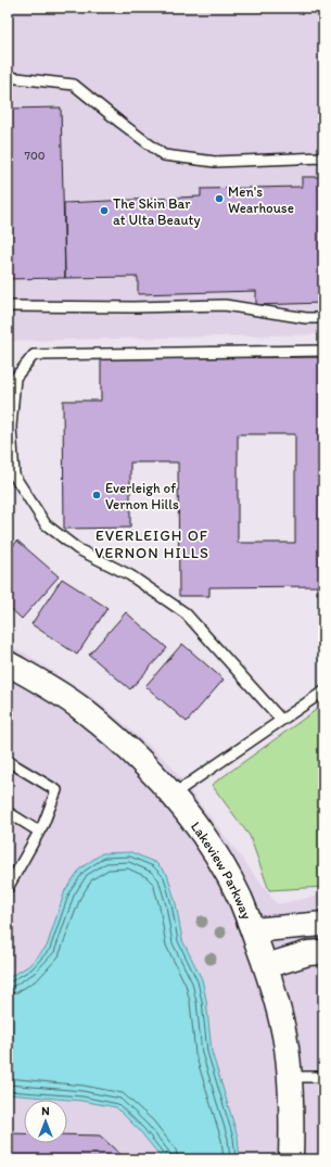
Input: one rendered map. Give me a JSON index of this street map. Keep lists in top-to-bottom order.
{
  "streets": {
    "street": ["Lakeview Parkway"]
  },
  "districts": ["EVERLEIGH OF VERNON HILLS"],
  "places": ["Men's Wearhouse", "The Skin Bar at Ulta Beauty", "Everleigh of Vernon Hills"],
  "house_numbers": ["700"],
  "north": "top"
}
